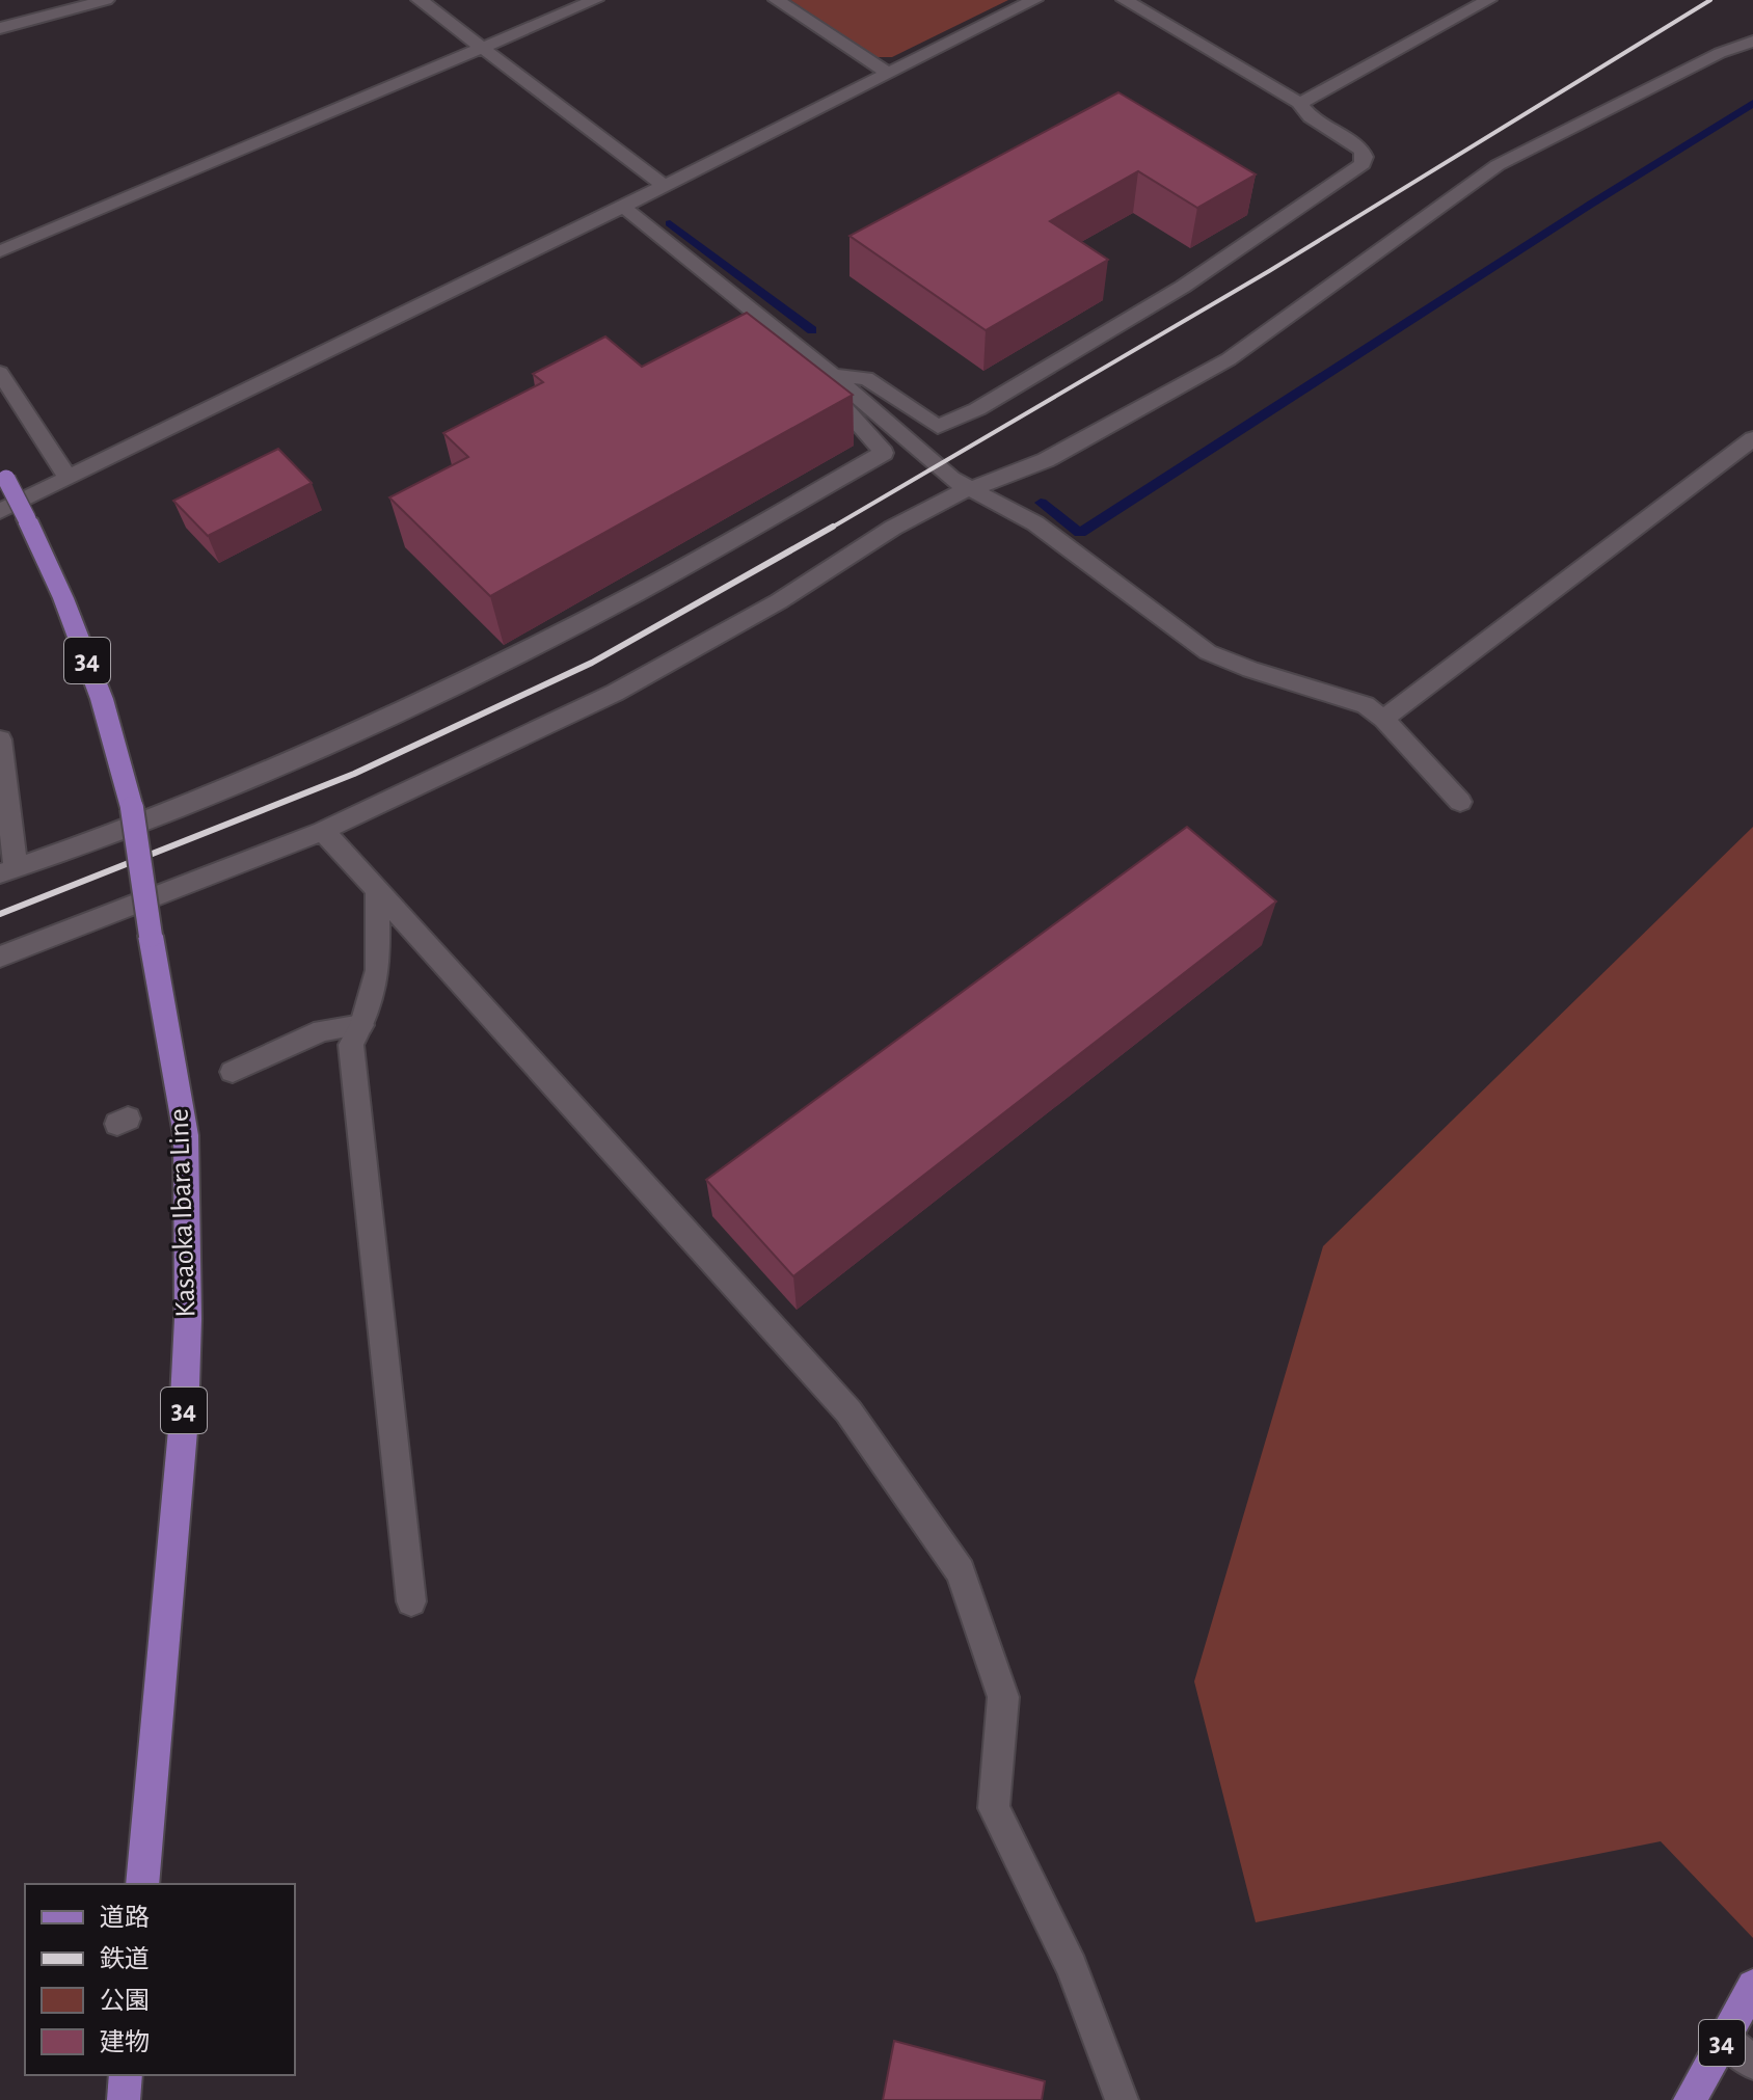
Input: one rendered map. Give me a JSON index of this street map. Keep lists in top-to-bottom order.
{
  "streets": {
    "main road": ["34", "Kasaoka Ibara Line"]
  },
  "legend": [
    "道路",
    "鉄道",
    "公園",
    "建物"
  ]
}
